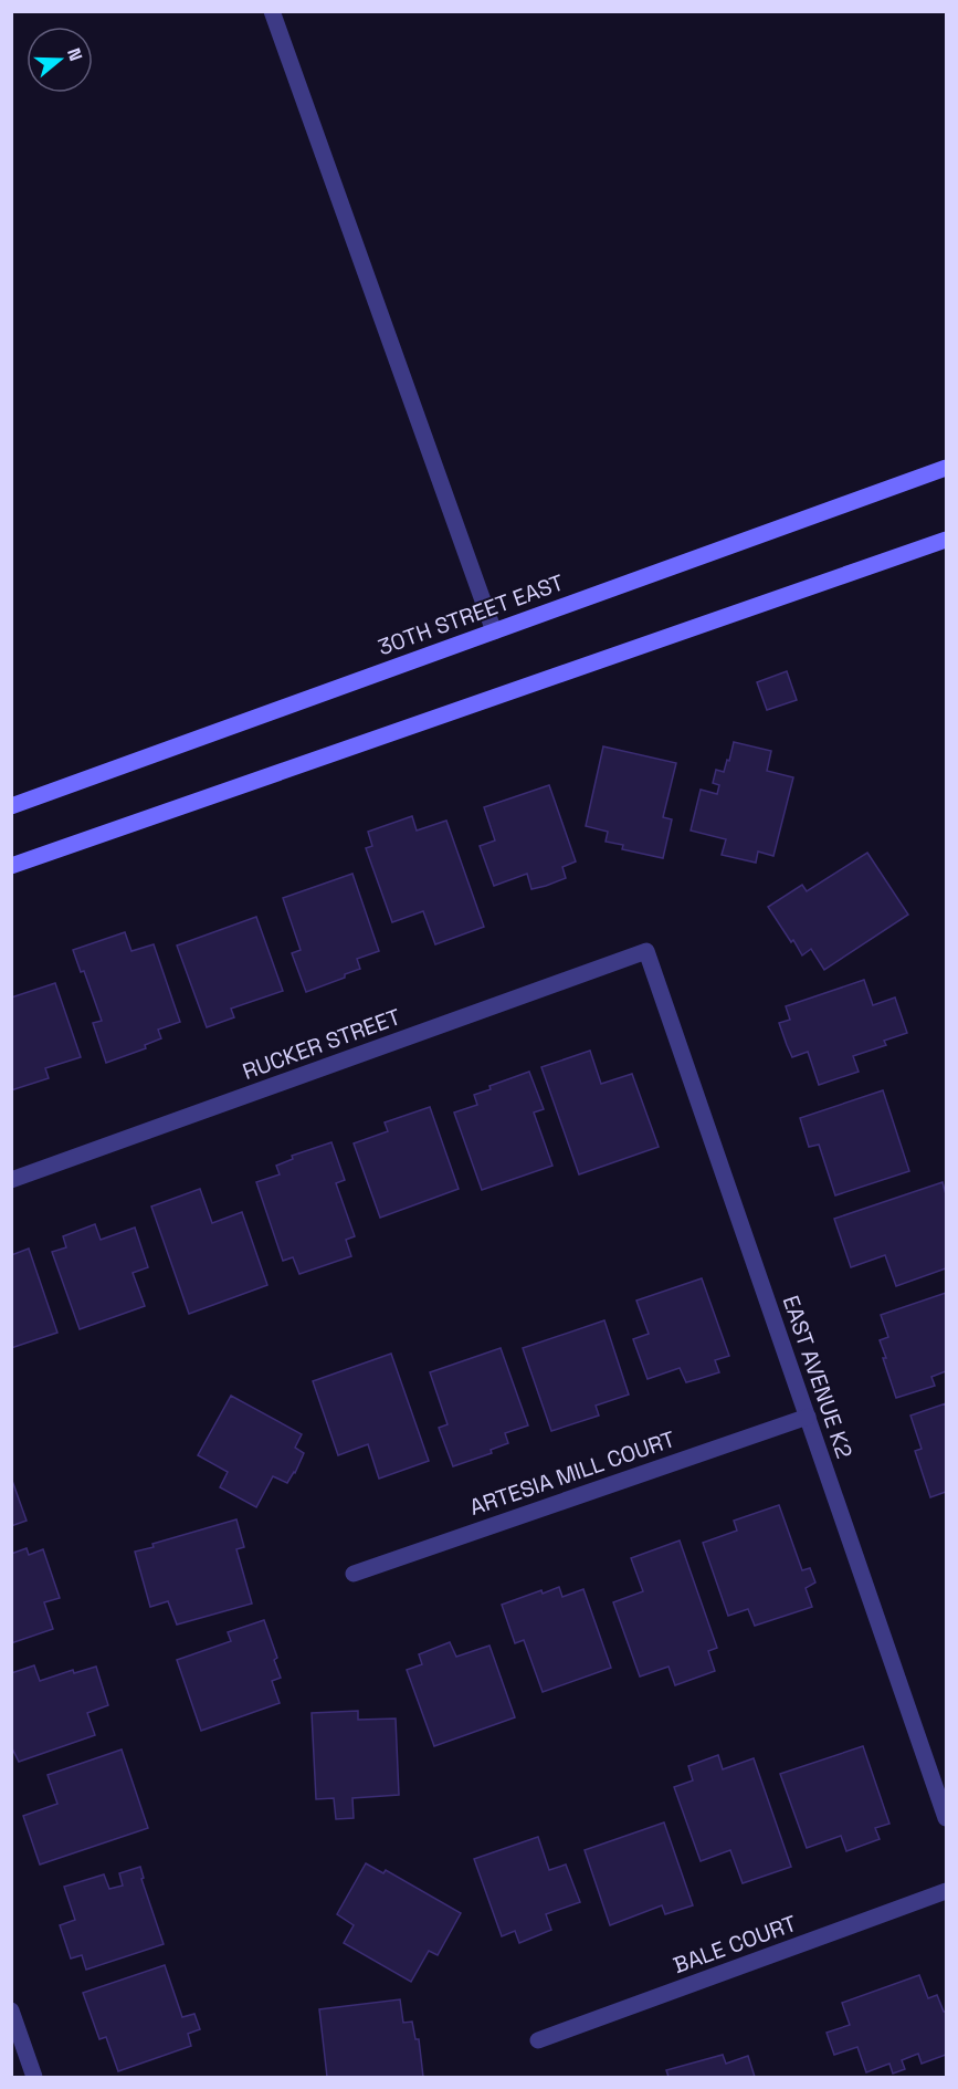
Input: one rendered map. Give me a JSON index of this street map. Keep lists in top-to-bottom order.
{
  "streets": {
    "main road": ["30TH STREET EAST"],
    "street": [
      "RUCKER STREET",
      "EAST AVENUE K2",
      "ARTESIA MILL COURT",
      "BALE COURT"
    ]
  },
  "crossings": [
    ["RUCKER STREET", "EAST AVENUE K2"],
    ["EAST AVENUE K2", "ARTESIA MILL COURT"]
  ],
  "north": "right"
}
